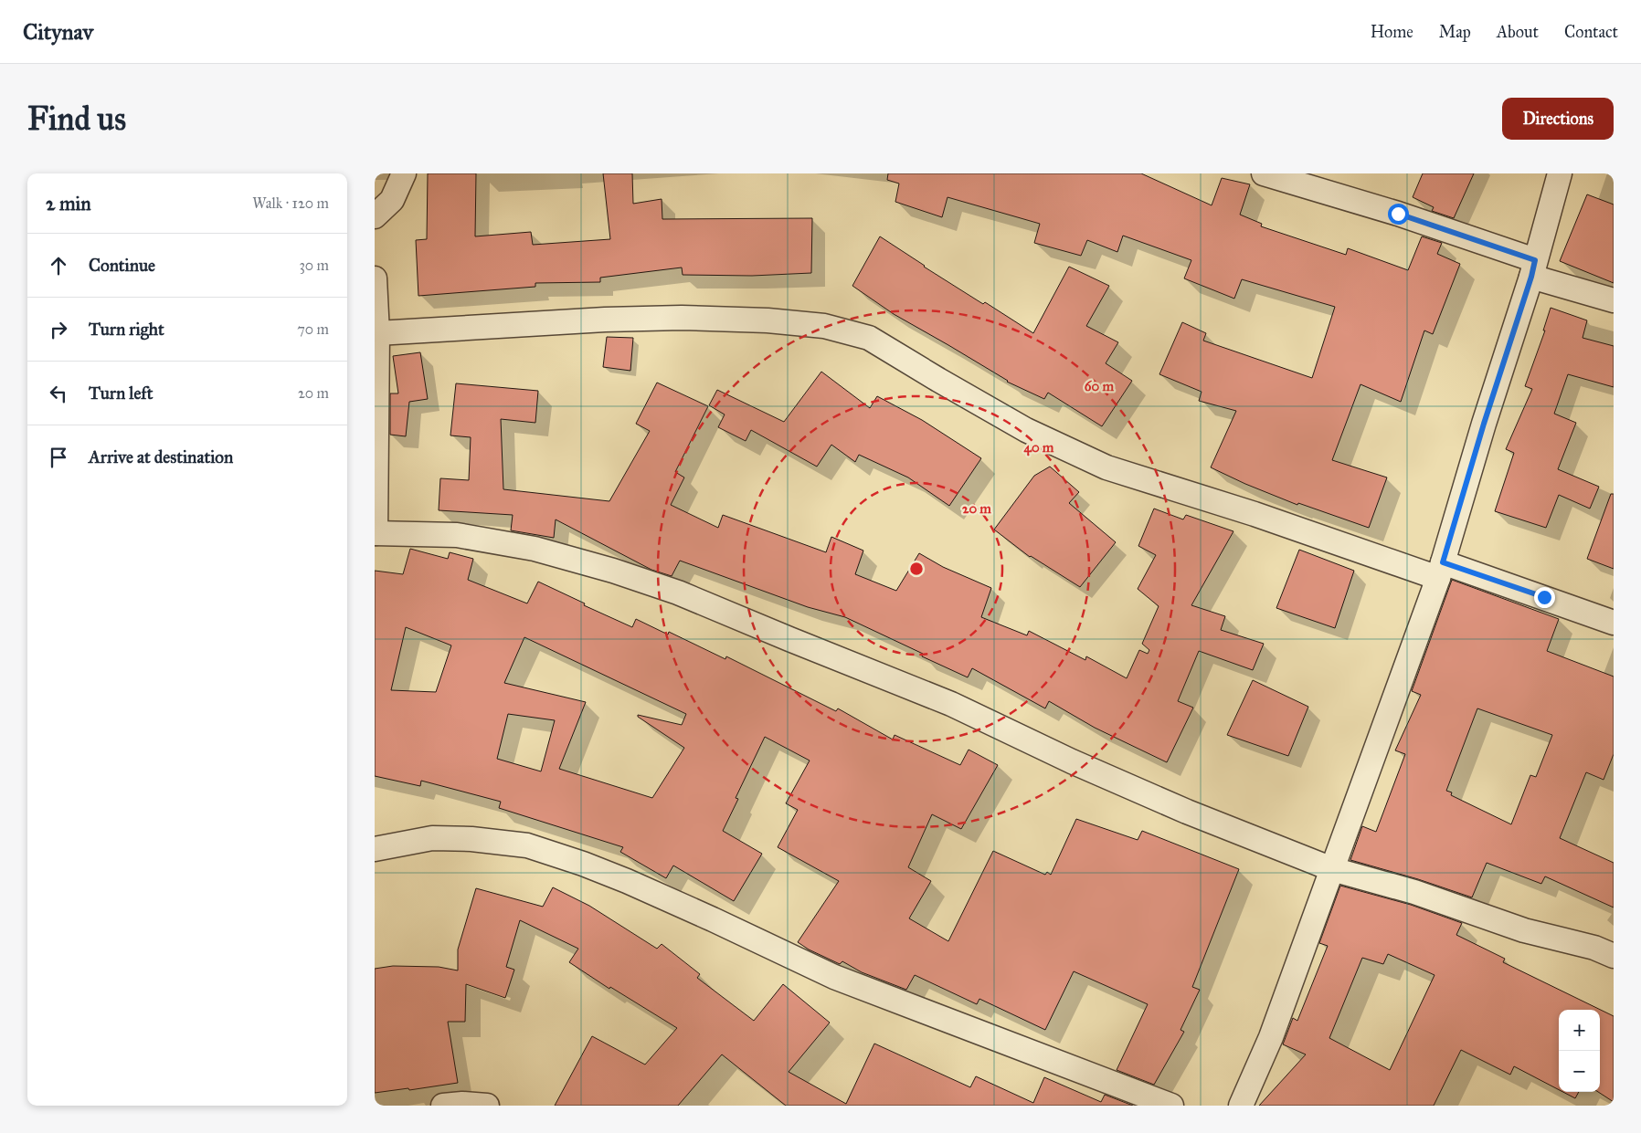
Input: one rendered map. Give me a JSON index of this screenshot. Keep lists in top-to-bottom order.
{
  "page": {
    "header": "Citynav",
    "nav": [
      "Home",
      "Map",
      "About",
      "Contact"
    ],
    "buttons": "Directions",
    "title": "Find us",
    "heading": ["2 min", "Walk · 120 m"],
    "list": [
      ["Continue", "30 m"],
      ["Turn right", "70 m"],
      ["Turn left", "20 m"],
      "Arrive at destination"
    ],
    "map_buttons": ["+", "−"]
  },
  "rings": ["60 m", "40 m", "20 m"]
}
